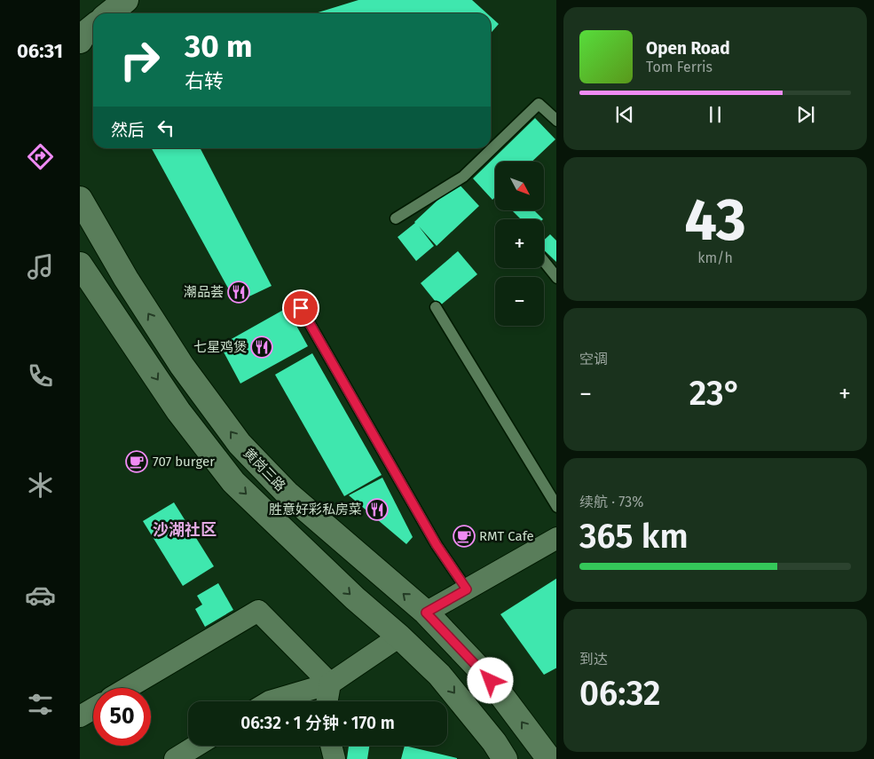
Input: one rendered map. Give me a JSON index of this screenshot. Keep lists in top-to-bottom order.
{
  "streets": {
    "main road": ["黄岗三路"]
  },
  "districts": ["沙湖社区"],
  "places": {
    "restaurant": ["潮品荟", "七星鸡煲", "胜意好彩私房菜"],
    "cafe": ["707 burger", "RMT Cafe"]
  },
  "north": "bottom right",
  "page": {
    "tabs": "06:31",
    "turn": ["30 m", "右转"],
    "song": ["Open Road", "Tom Ferris"],
    "then": "然后",
    "tile": [
      ["43", "km/h"],
      "空调",
      ["续航 · 73%", "365 km"],
      ["到达", "06:32"]
    ],
    "map_buttons": ["+", "−"],
    "heat": ["−", "23°", "+"],
    "limit": "50",
    "trip": "06:32 · 1 分钟 · 170 m"
  }
}
